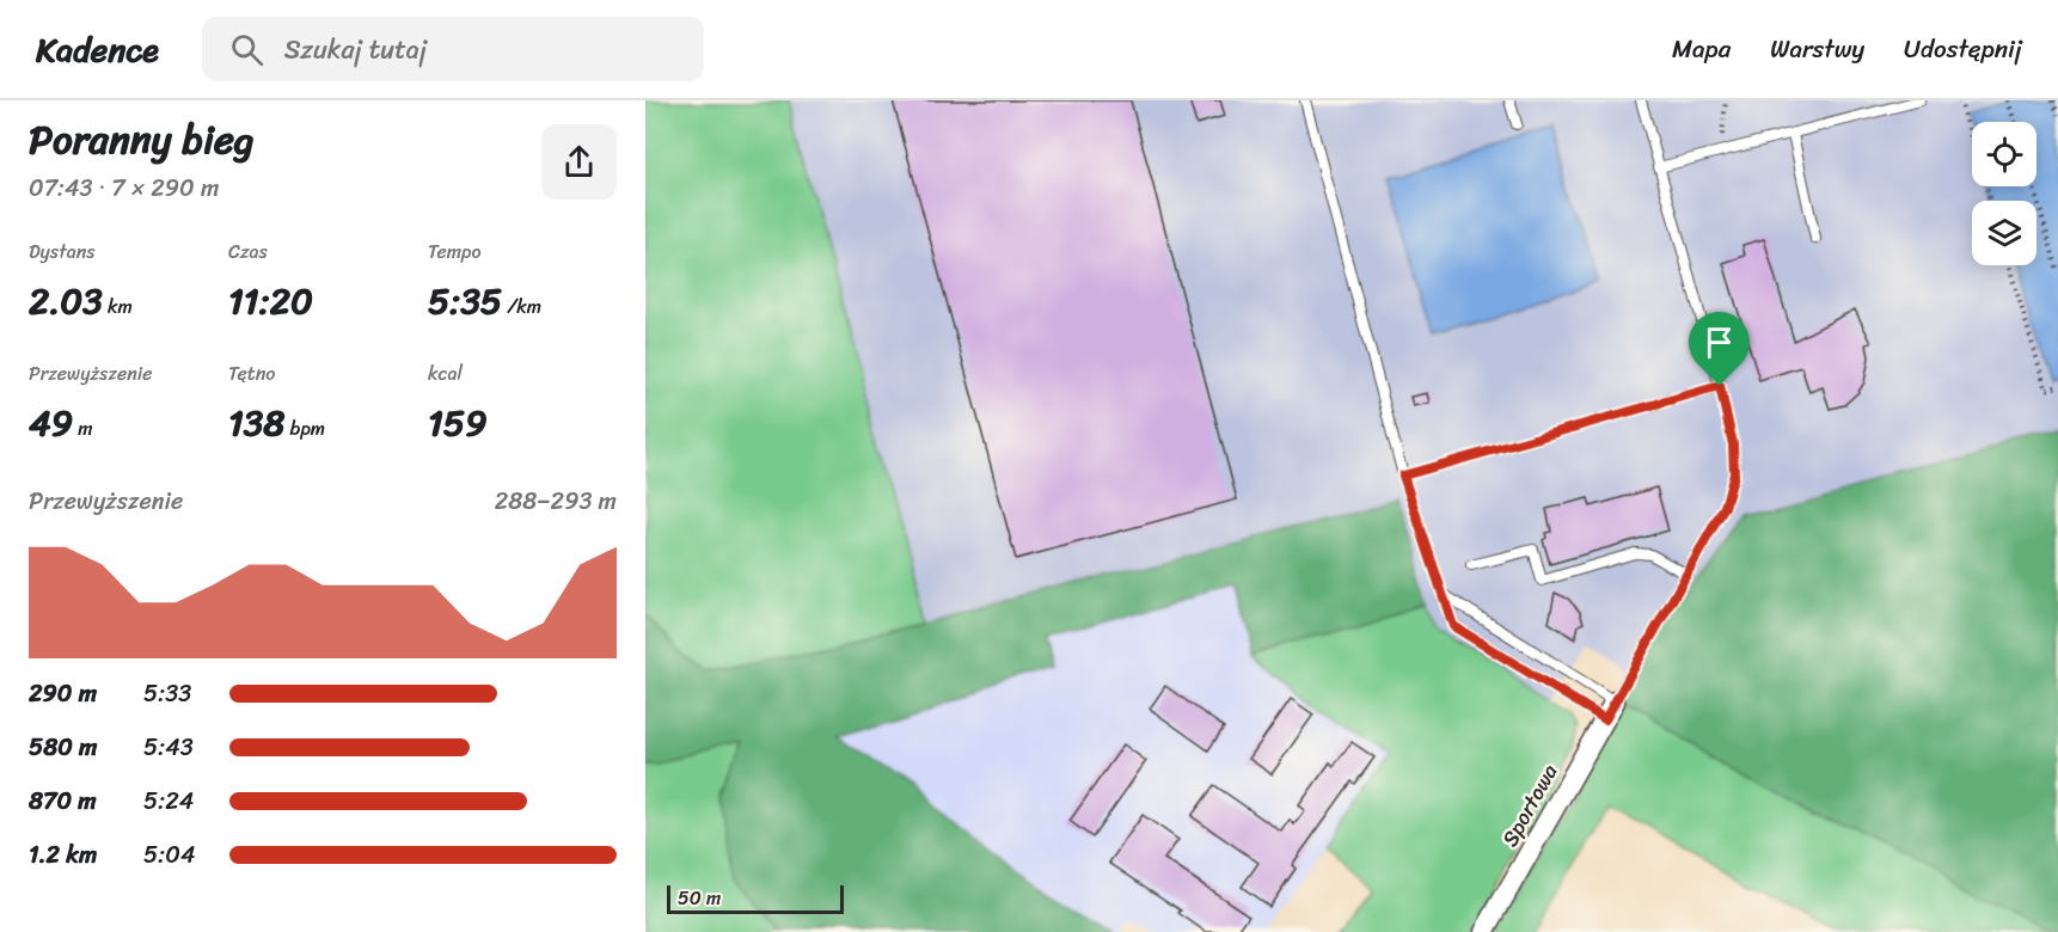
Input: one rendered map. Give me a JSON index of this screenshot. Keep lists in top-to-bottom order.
{
  "streets": {
    "street": ["Sportowa"]
  },
  "scale_bar": "50 m",
  "page": {
    "header": "Kadence",
    "search": "Szukaj tutaj",
    "nav": ["Mapa", "Warstwy", "Udostępnij"],
    "heading": ["Poranny bieg", "07:43 · 7 × 290 m"],
    "stats": [
      ["Dystans", "2.03 km"],
      ["Czas", "11:20"],
      ["Tempo", "5:35 /km"],
      ["Przewyższenie", "49 m"],
      ["Tętno", "138 bpm"],
      ["kcal", "159"]
    ],
    "chart": ["Przewyższenie", "288–293 m"],
    "list": [
      {
        "name": "290 m",
        "note": "5:33"
      },
      {
        "name": "580 m",
        "note": "5:43"
      },
      {
        "name": "870 m",
        "note": "5:24"
      },
      {
        "name": "1.2 km",
        "note": "5:04"
      }
    ],
    "scale": "50 m"
  }
}
